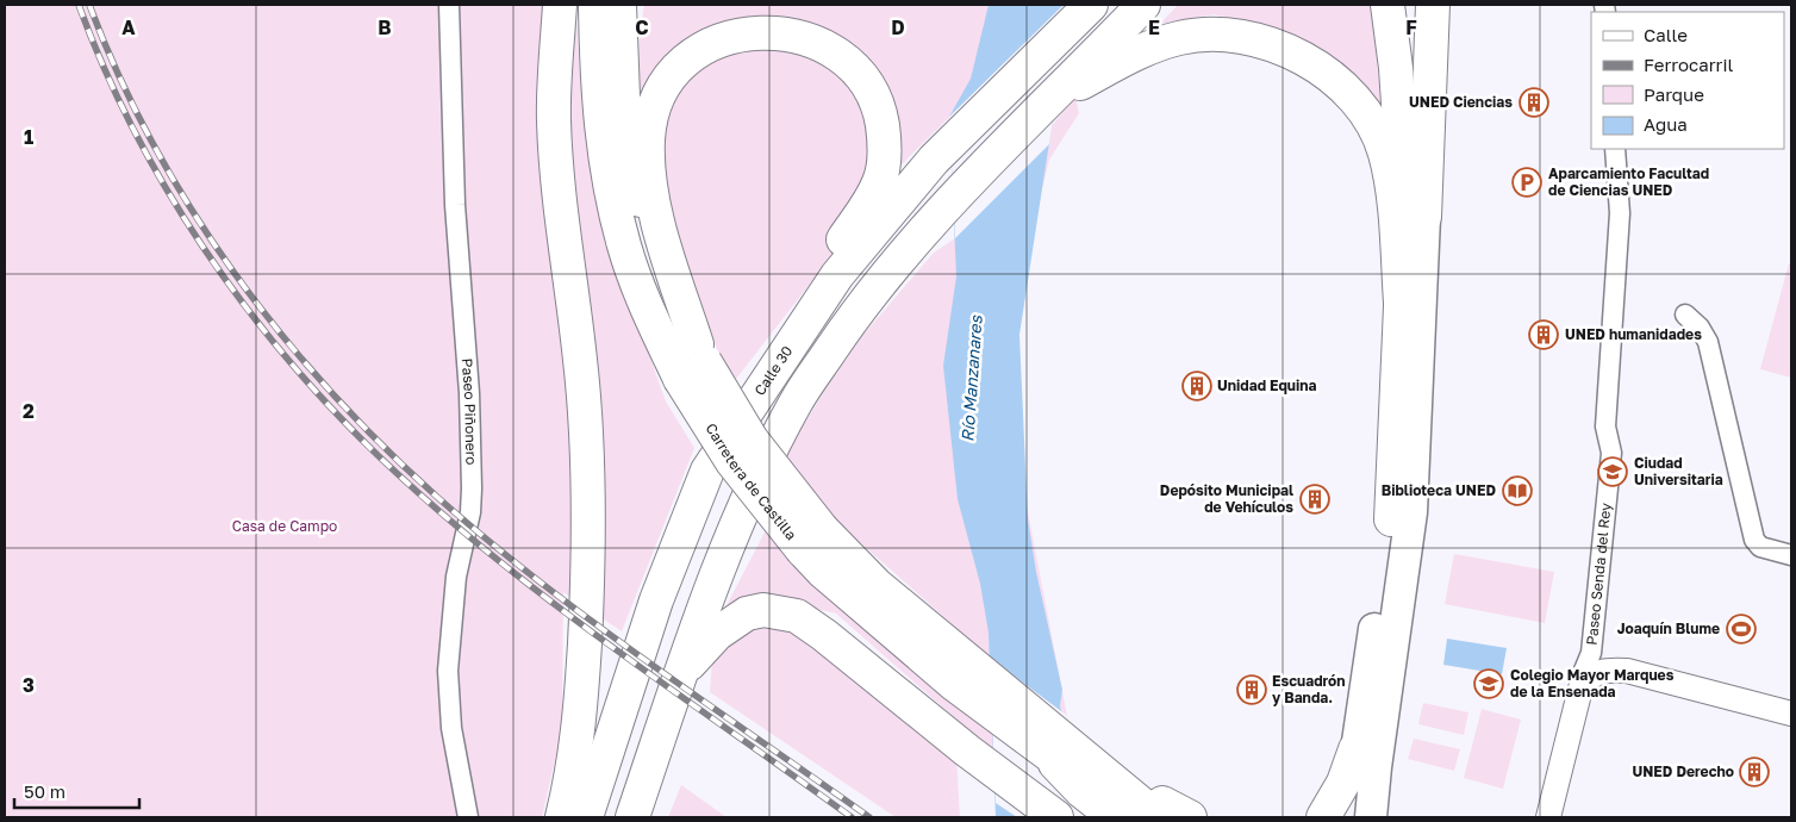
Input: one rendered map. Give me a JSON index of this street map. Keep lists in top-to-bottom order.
{
  "streets": {
    "highway": ["Calle 30", "Carretera de Castilla"],
    "street": ["Paseo Piñonero", "Paseo Senda del Rey"]
  },
  "water": ["Río Manzanares"],
  "parks": ["Casa de Campo"],
  "places": {
    "building": [
      "UNED Ciencias",
      "UNED humanidades",
      "Unidad Equina",
      "Depósito Municipal de Vehículos",
      "Escuadrón y Banda.",
      "UNED Derecho"
    ],
    "parking": ["Aparcamiento Facultad de Ciencias UNED"],
    "school or university": ["Ciudad Universitaria", "Colegio Mayor Marques de la Ensenada"],
    "library": ["Biblioteca UNED"],
    "sports": ["Joaquín Blume"]
  },
  "legend": [
    "Calle",
    "Ferrocarril",
    "Parque",
    "Agua"
  ],
  "scale_bar": "50 m",
  "grid": {
    "columns": [
      "A",
      "B",
      "C",
      "D",
      "E",
      "F"
    ],
    "rows": ["1", "2", "3"]
  }
}
